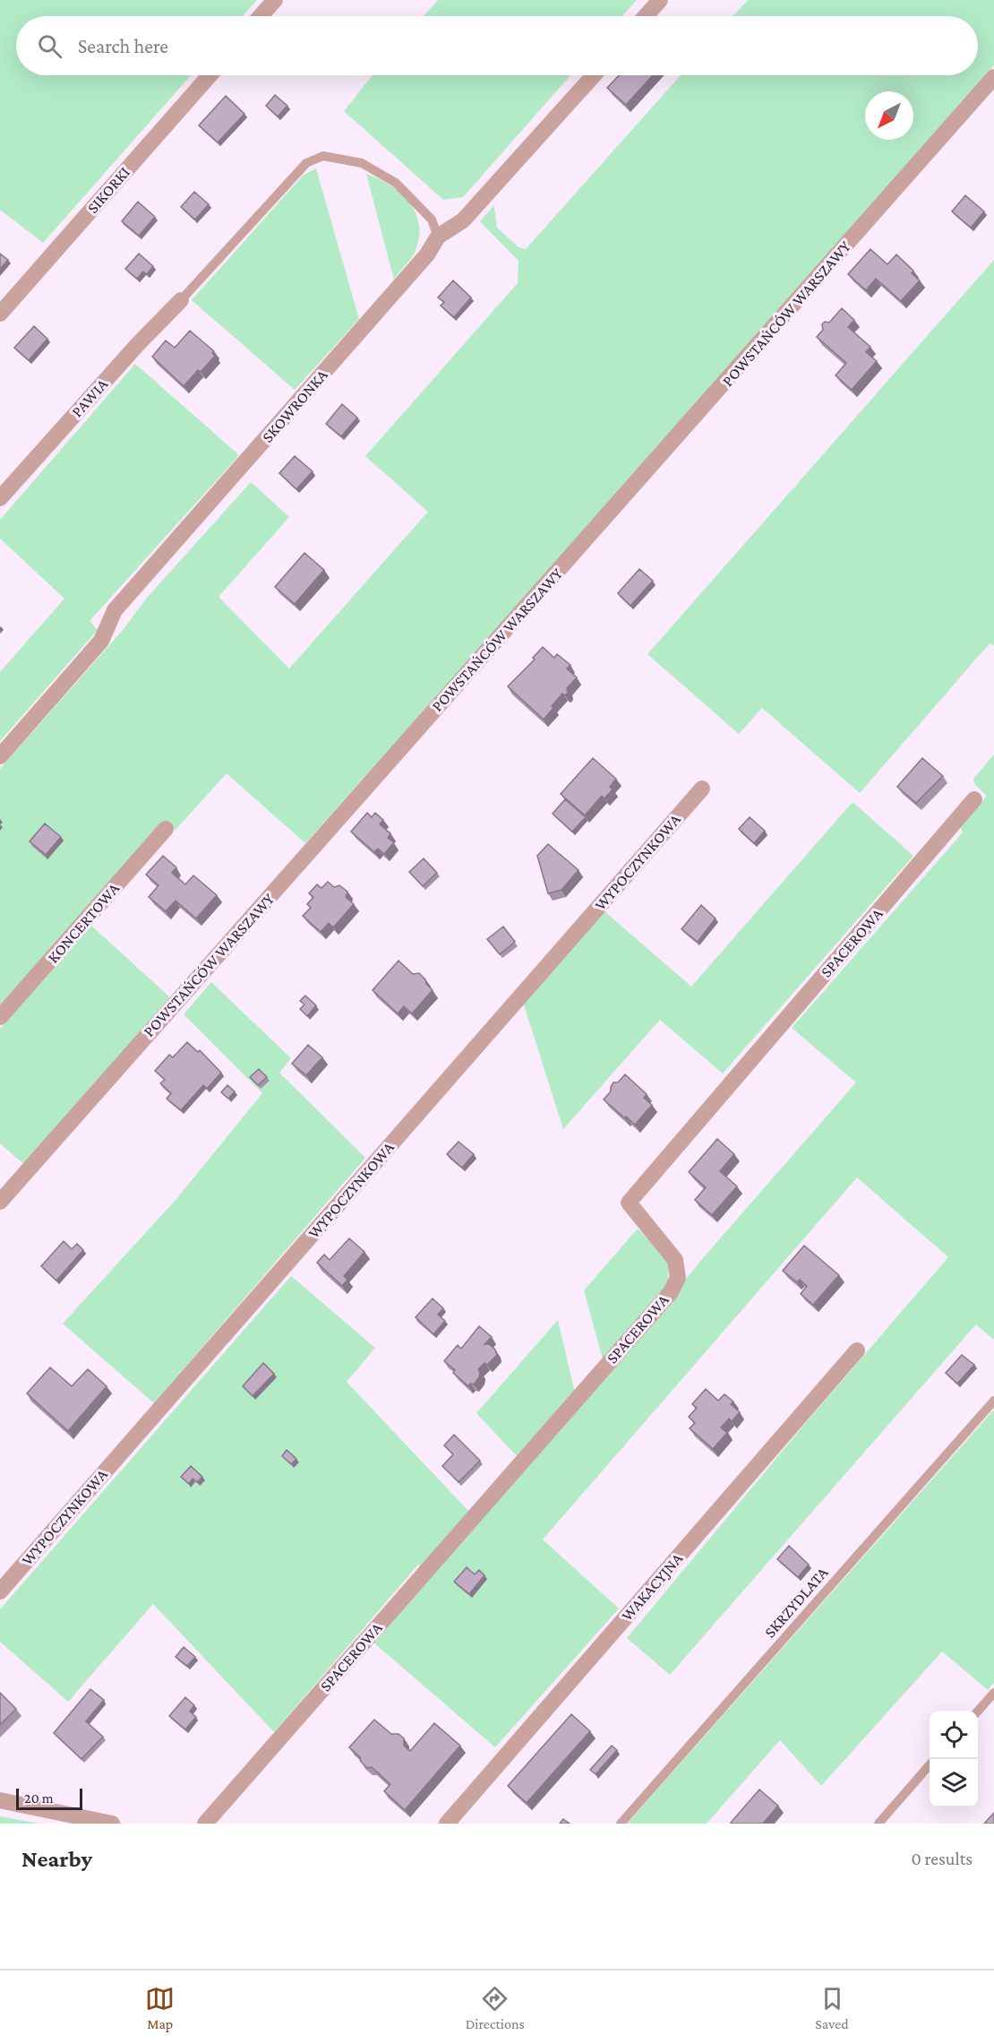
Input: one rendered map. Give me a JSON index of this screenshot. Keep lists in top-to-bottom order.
{
  "streets": {
    "street": [
      "SIKORKI",
      "POWSTAŃCÓW WARSZAWY",
      "PAWIA",
      "SKOWRONKA",
      "WYPOCZYNKOWA",
      "KONCERTOWA",
      "SPACEROWA",
      "WAKACYJNA"
    ],
    "lane": ["SKRZYDLATA"]
  },
  "scale_bar": "20 m",
  "north": "bottom left",
  "page": {
    "search": "Search here",
    "scale": "20 m",
    "heading": ["Nearby", "0 results"],
    "nav": ["Map", "Directions", "Saved"]
  }
}
